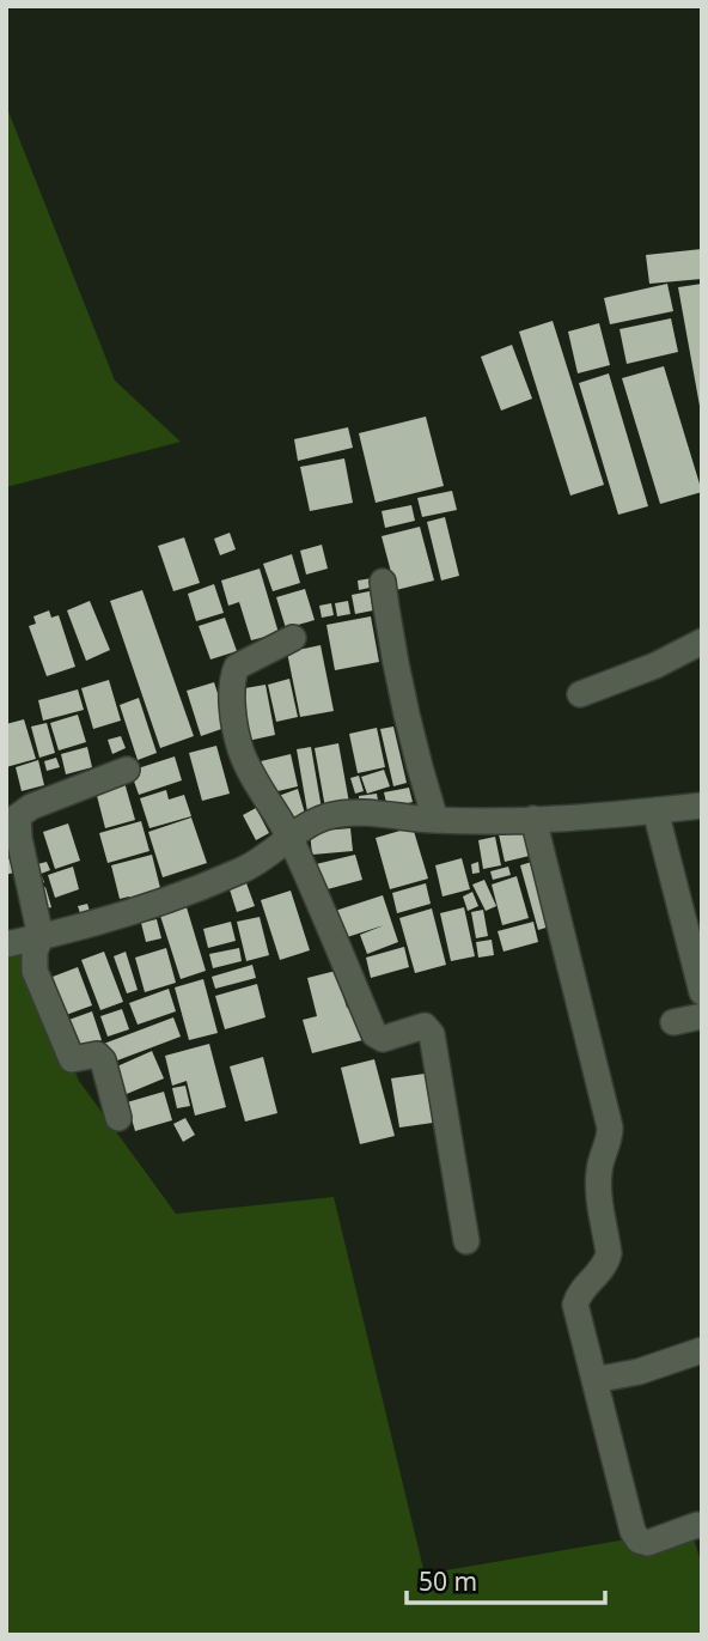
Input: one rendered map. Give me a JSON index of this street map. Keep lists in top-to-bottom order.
{
  "scale_bar": "50 m"
}
